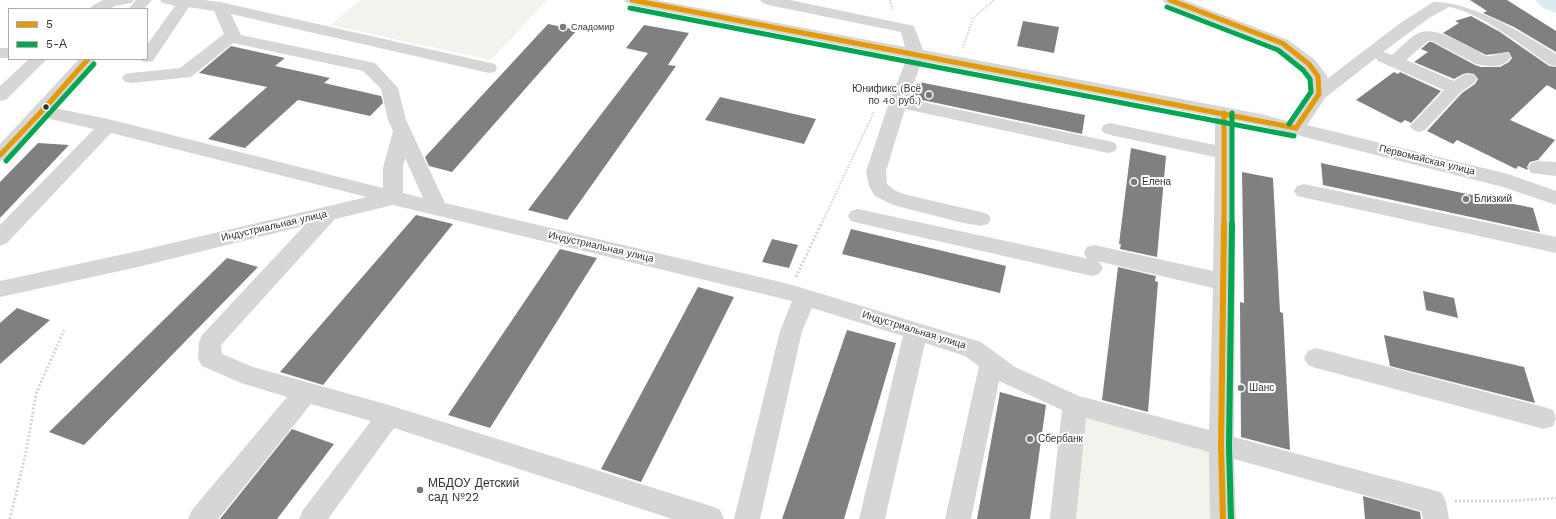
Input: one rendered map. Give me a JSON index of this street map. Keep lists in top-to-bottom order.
{
  "streets": {
    "street": ["Первомайская улица", "Индустриальная улица"]
  },
  "places": [
    "Сладомир",
    "Юнификс (Всё по 40 руб.)",
    "Елена",
    "Близкий",
    "Шанс",
    "Сбербанк",
    "МБДОУ Детский сад №22"
  ],
  "lines": ["transit line 5", "transit line 5-А"],
  "legend": ["5", "5-А"]
}
